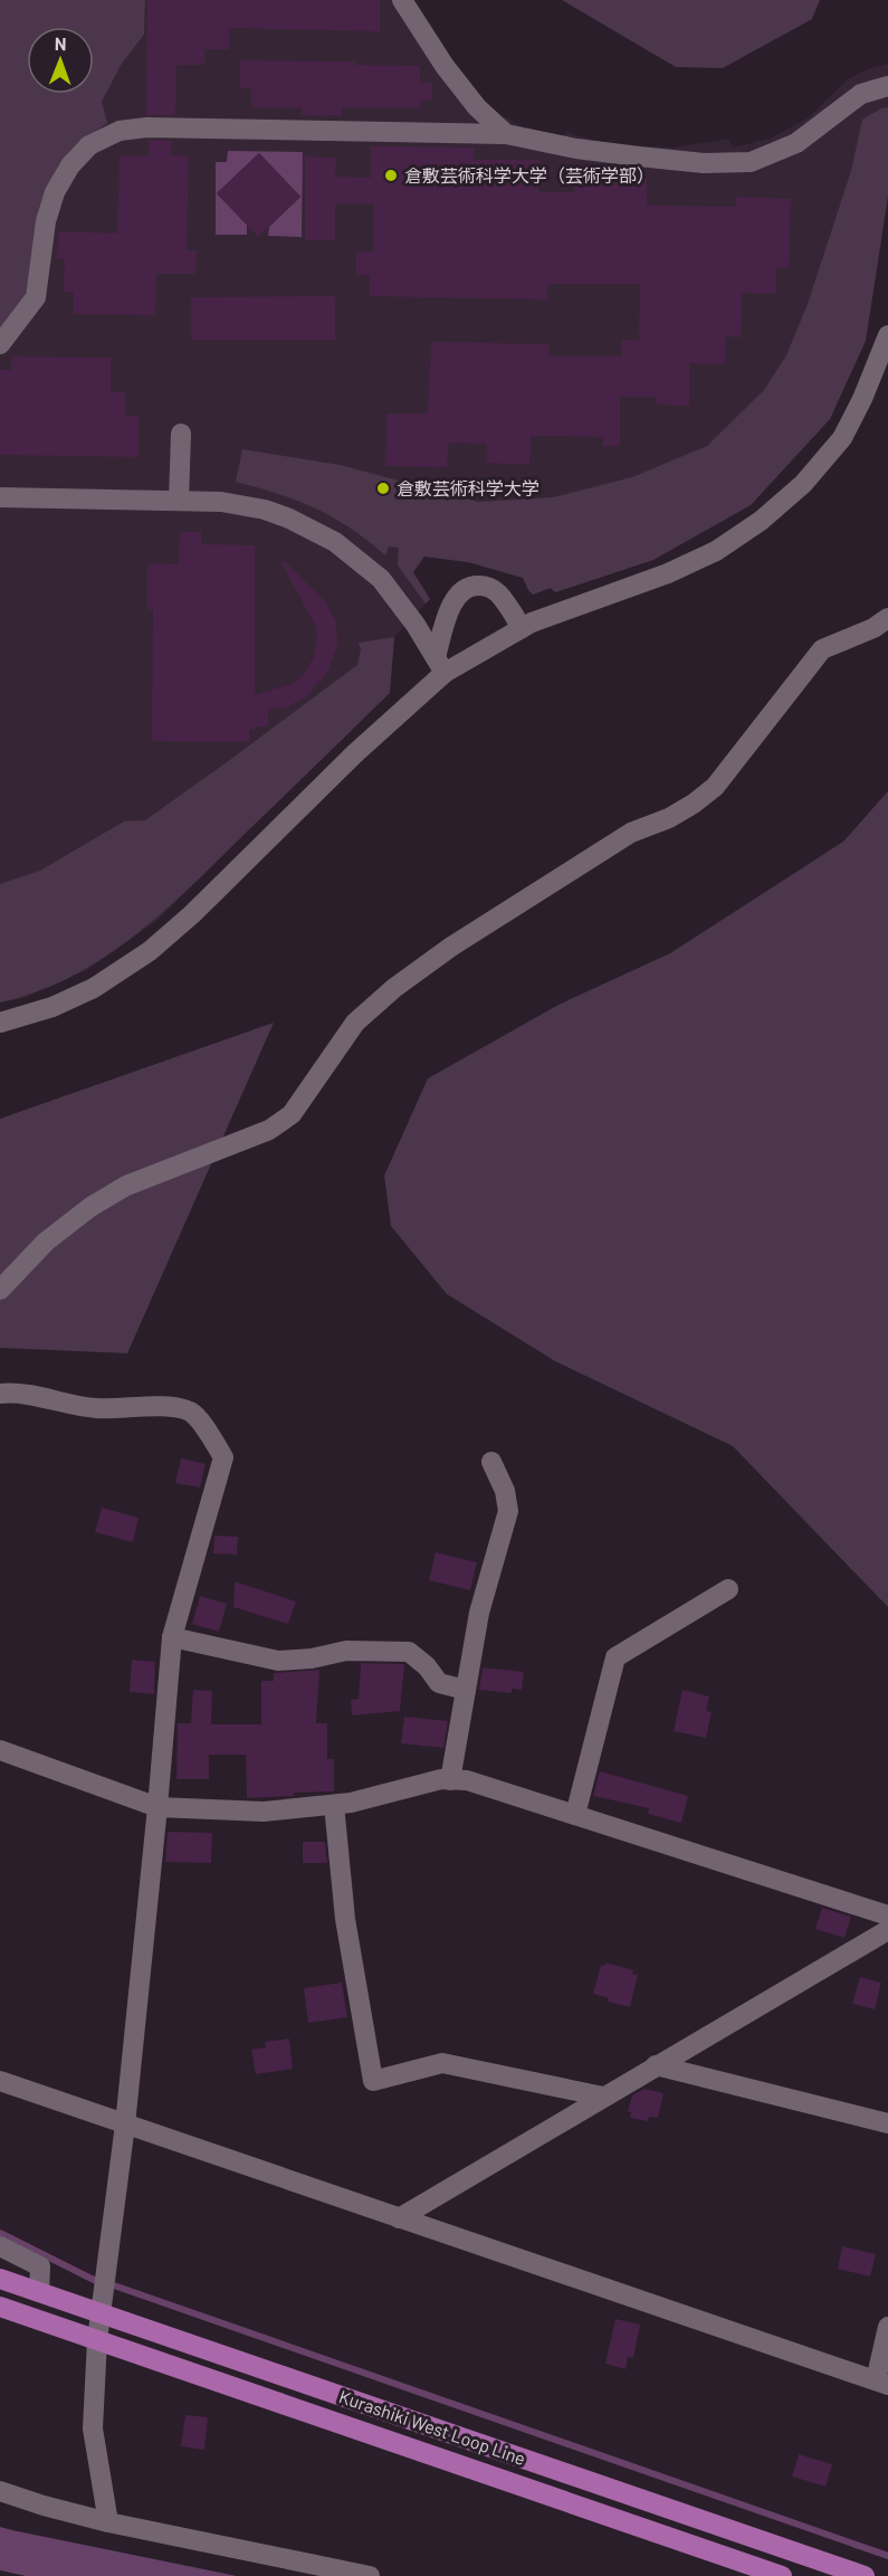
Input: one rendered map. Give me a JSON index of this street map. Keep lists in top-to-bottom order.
{
  "streets": {
    "main road": ["Kurashiki West Loop Line"]
  },
  "places": ["倉敷芸術科学大学（芸術学部）", "倉敷芸術科学大学"],
  "north": "top"
}
